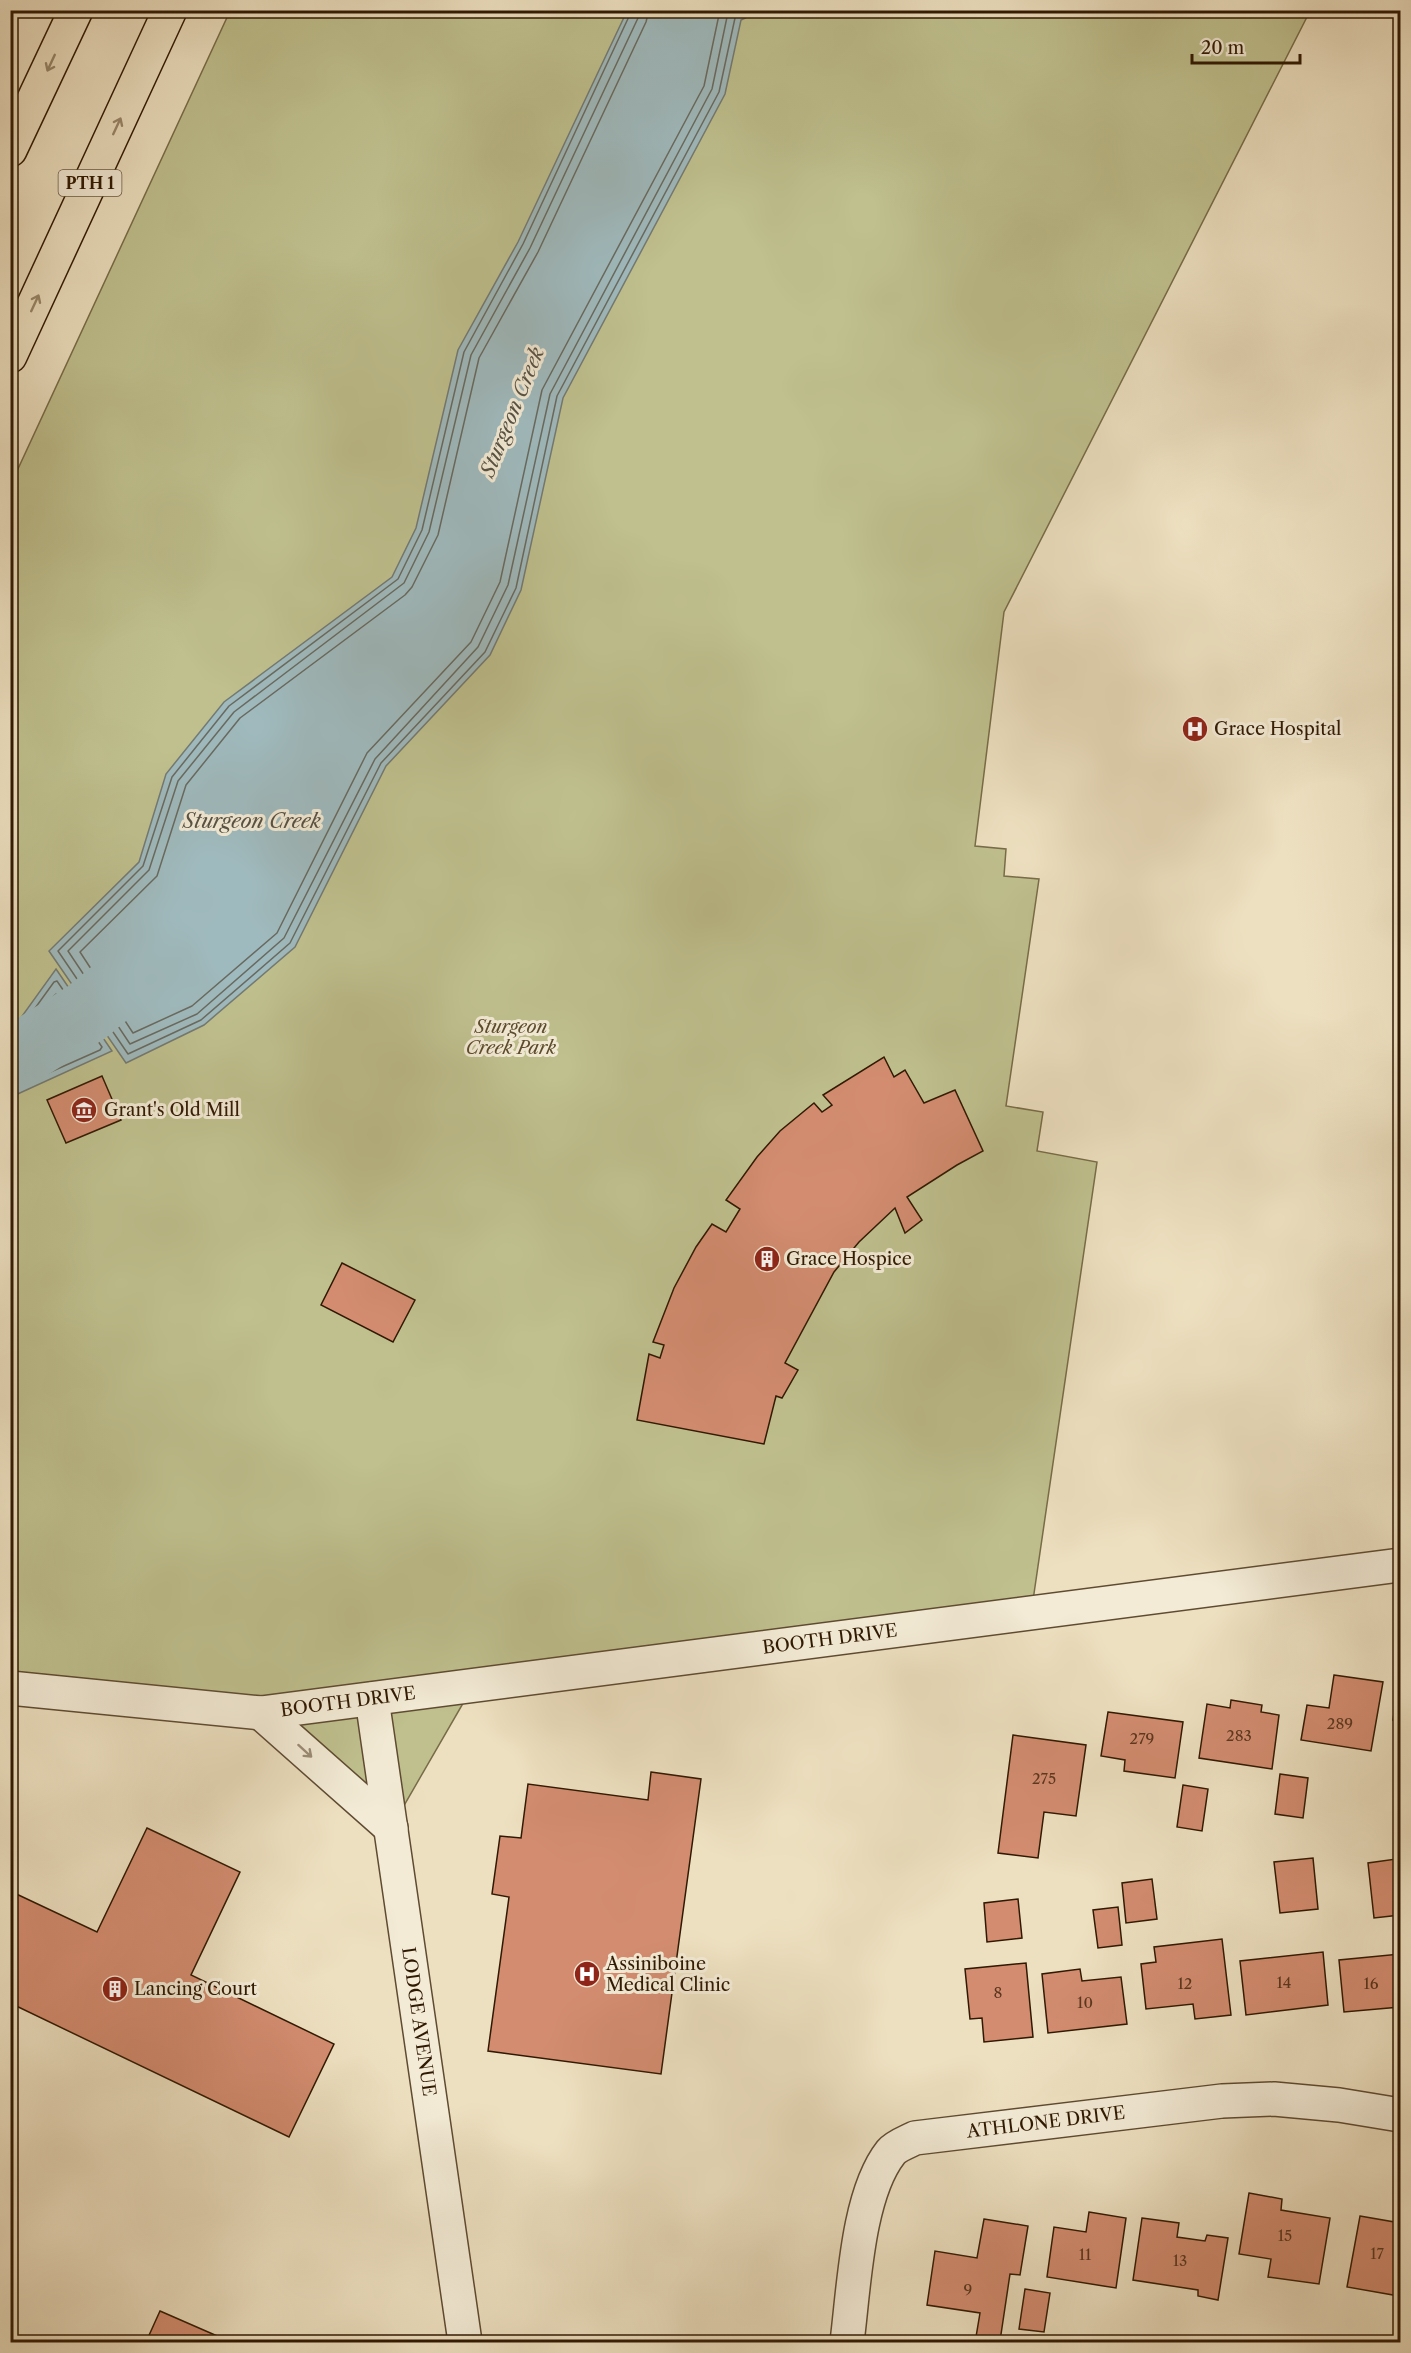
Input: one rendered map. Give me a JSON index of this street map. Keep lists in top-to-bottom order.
{
  "streets": {
    "highway": ["PTH 1"],
    "street": ["BOOTH DRIVE", "LODGE AVENUE", "ATHLONE DRIVE"]
  },
  "crossings": [
    ["BOOTH DRIVE", "LODGE AVENUE"]
  ],
  "water": ["Sturgeon Creek"],
  "parks": ["Sturgeon Creek Park"],
  "places": {
    "hospital": ["Grace Hospital", "Assiniboine Medical Clinic"],
    "museum": ["Grant's Old Mill"],
    "building": ["Grace Hospice", "Lancing Court"]
  },
  "house_numbers": [
    "289",
    "283",
    "279",
    "275",
    "14",
    "12",
    "16",
    "8",
    "10",
    "15",
    "17",
    "11",
    "13",
    "9"
  ],
  "scale_bar": "20 m"
}
